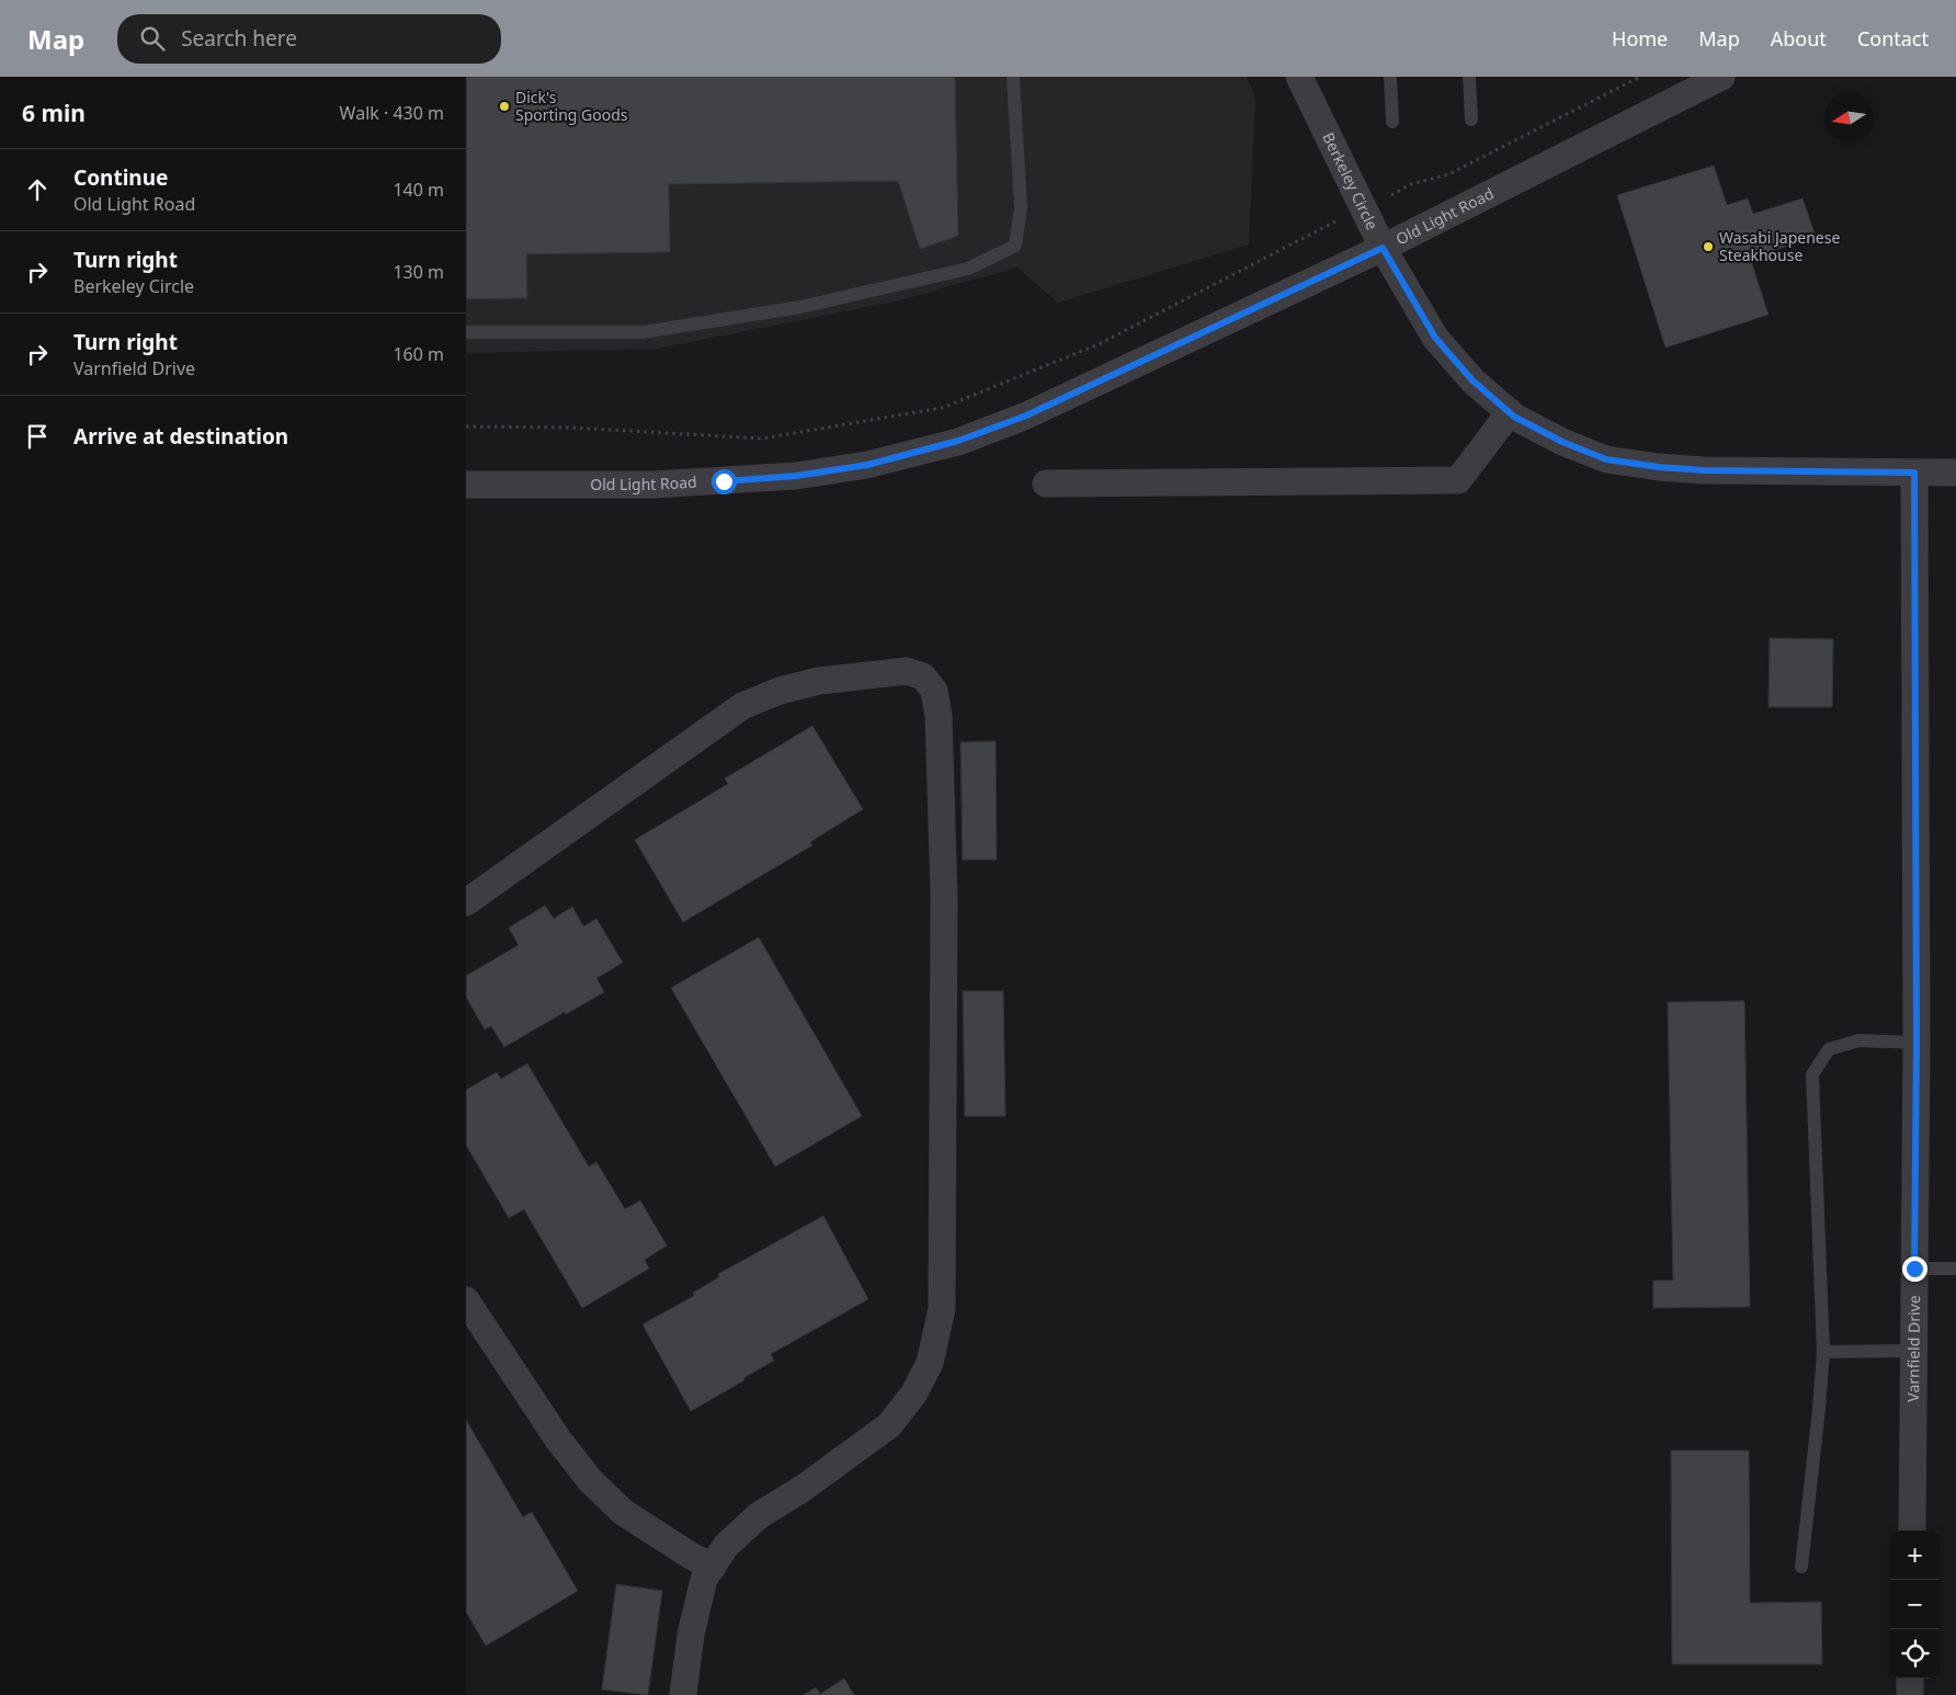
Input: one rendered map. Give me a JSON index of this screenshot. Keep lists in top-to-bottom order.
{
  "streets": {
    "street": ["Berkeley Circle", "Old Light Road", "Varnfield Drive"]
  },
  "crossings": [
    ["Berkeley Circle", "Old Light Road"],
    ["Berkeley Circle", "Varnfield Drive"]
  ],
  "places": ["Dick's Sporting Goods", "Wasabi Japenese Steakhouse"],
  "north": "left",
  "page": {
    "header": "Map",
    "search": "Search here",
    "nav": [
      "Home",
      "Map",
      "About",
      "Contact"
    ],
    "heading": ["6 min", "Walk · 430 m"],
    "list": [
      ["Continue", "Old Light Road", "140 m"],
      ["Turn right", "Berkeley Circle", "130 m"],
      ["Turn right", "Varnfield Drive", "160 m"],
      "Arrive at destination"
    ],
    "map_buttons": ["+", "−"]
  }
}
